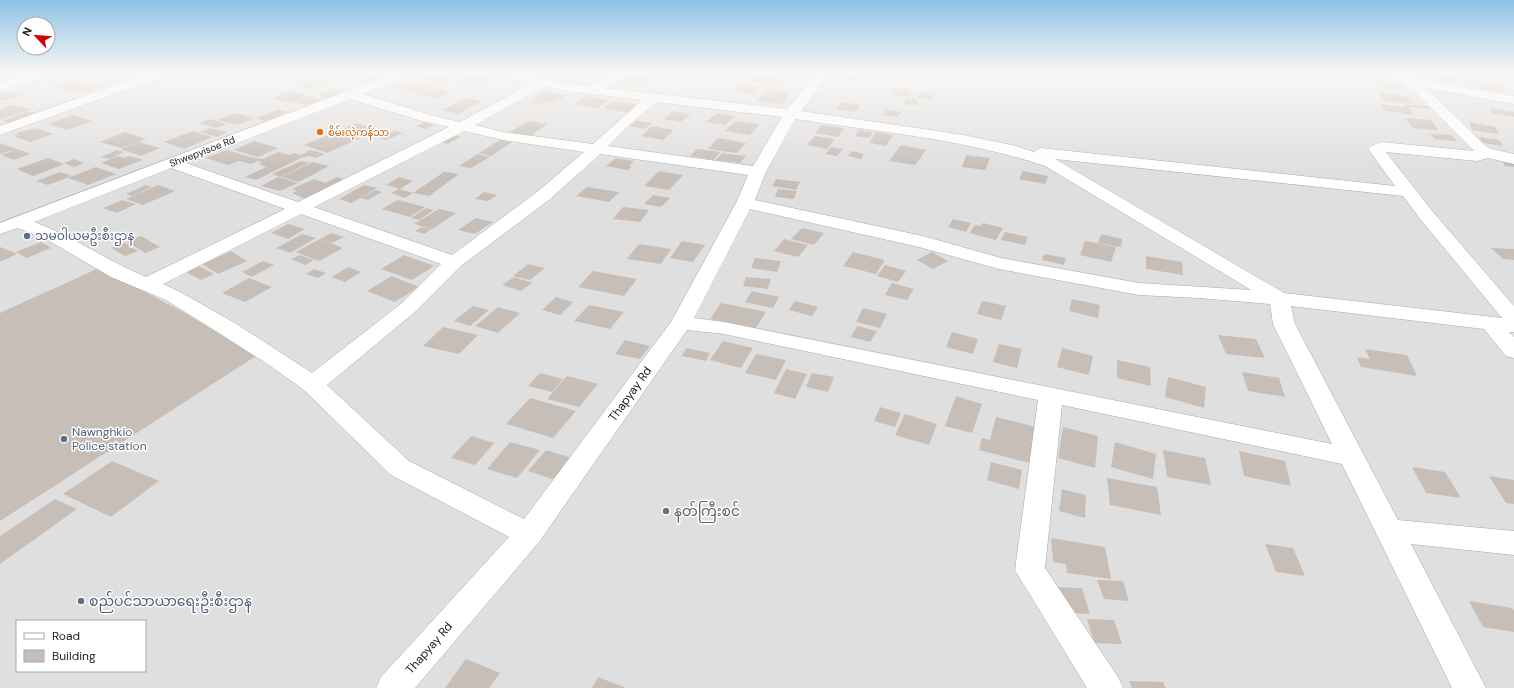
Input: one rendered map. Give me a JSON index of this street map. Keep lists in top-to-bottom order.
{
  "streets": {
    "street": ["Shwepyisoe Rd", "Thapyay Rd"]
  },
  "places": [
    "စိမ်းလဲ့ကန်သာ",
    "သမဝါယမဦးစီးဌာန",
    "Nawnghkio Police station",
    "နတ်ကြီးစင်",
    "စည်ပင်သာယာရေးဦးစီးဌာန"
  ],
  "legend": ["Road", "Building"],
  "north": "top left"
}
